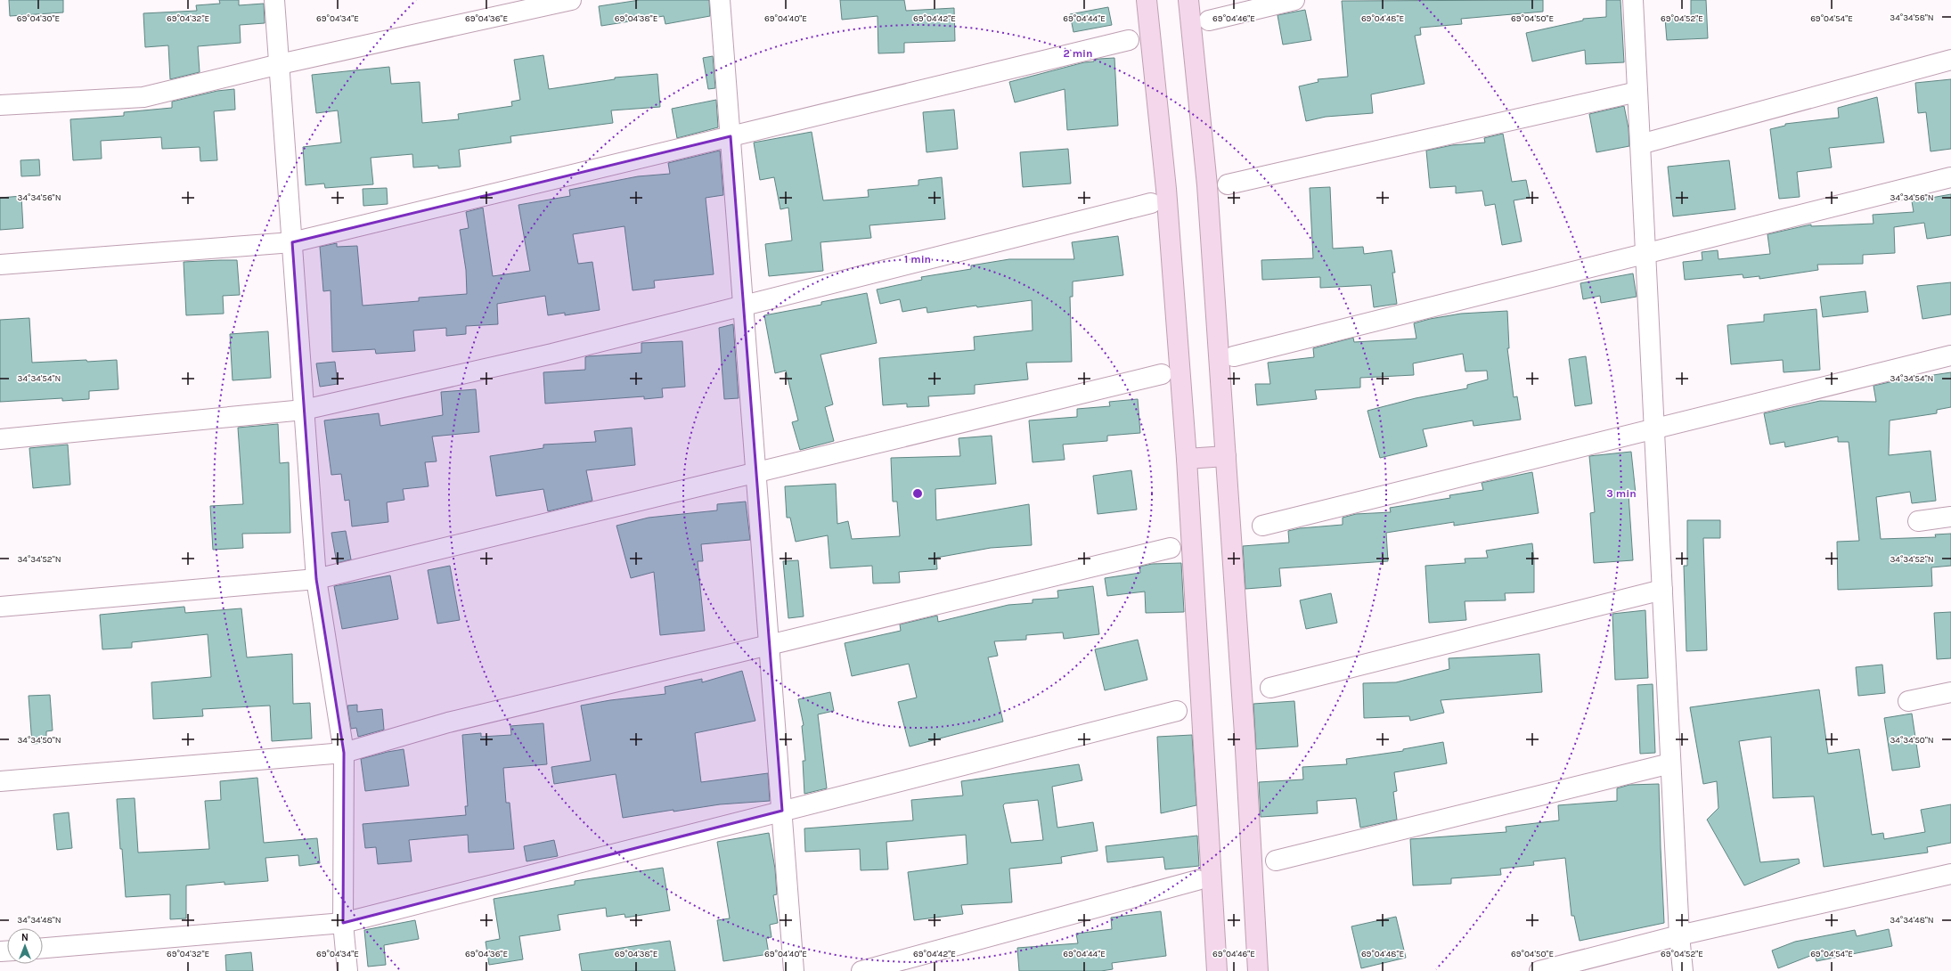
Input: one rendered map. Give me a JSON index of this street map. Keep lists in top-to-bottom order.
{
  "north": "top",
  "coordinates": [
    "34°34'58\"N",
    "69°04'30\"E",
    "69°04'32\"E",
    "69°04'34\"E",
    "69°04'36\"E",
    "69°04'38\"E",
    "69°04'40\"E",
    "69°04'42\"E",
    "69°04'44\"E",
    "69°04'46\"E",
    "69°04'48\"E",
    "69°04'50\"E",
    "69°04'52\"E",
    "69°04'54\"E",
    "34°34'56\"N",
    "34°34'54\"N",
    "34°34'52\"N",
    "34°34'50\"N",
    "34°34'48\"N"
  ],
  "rings": ["2 min", "1 min", "3 min"]
}
